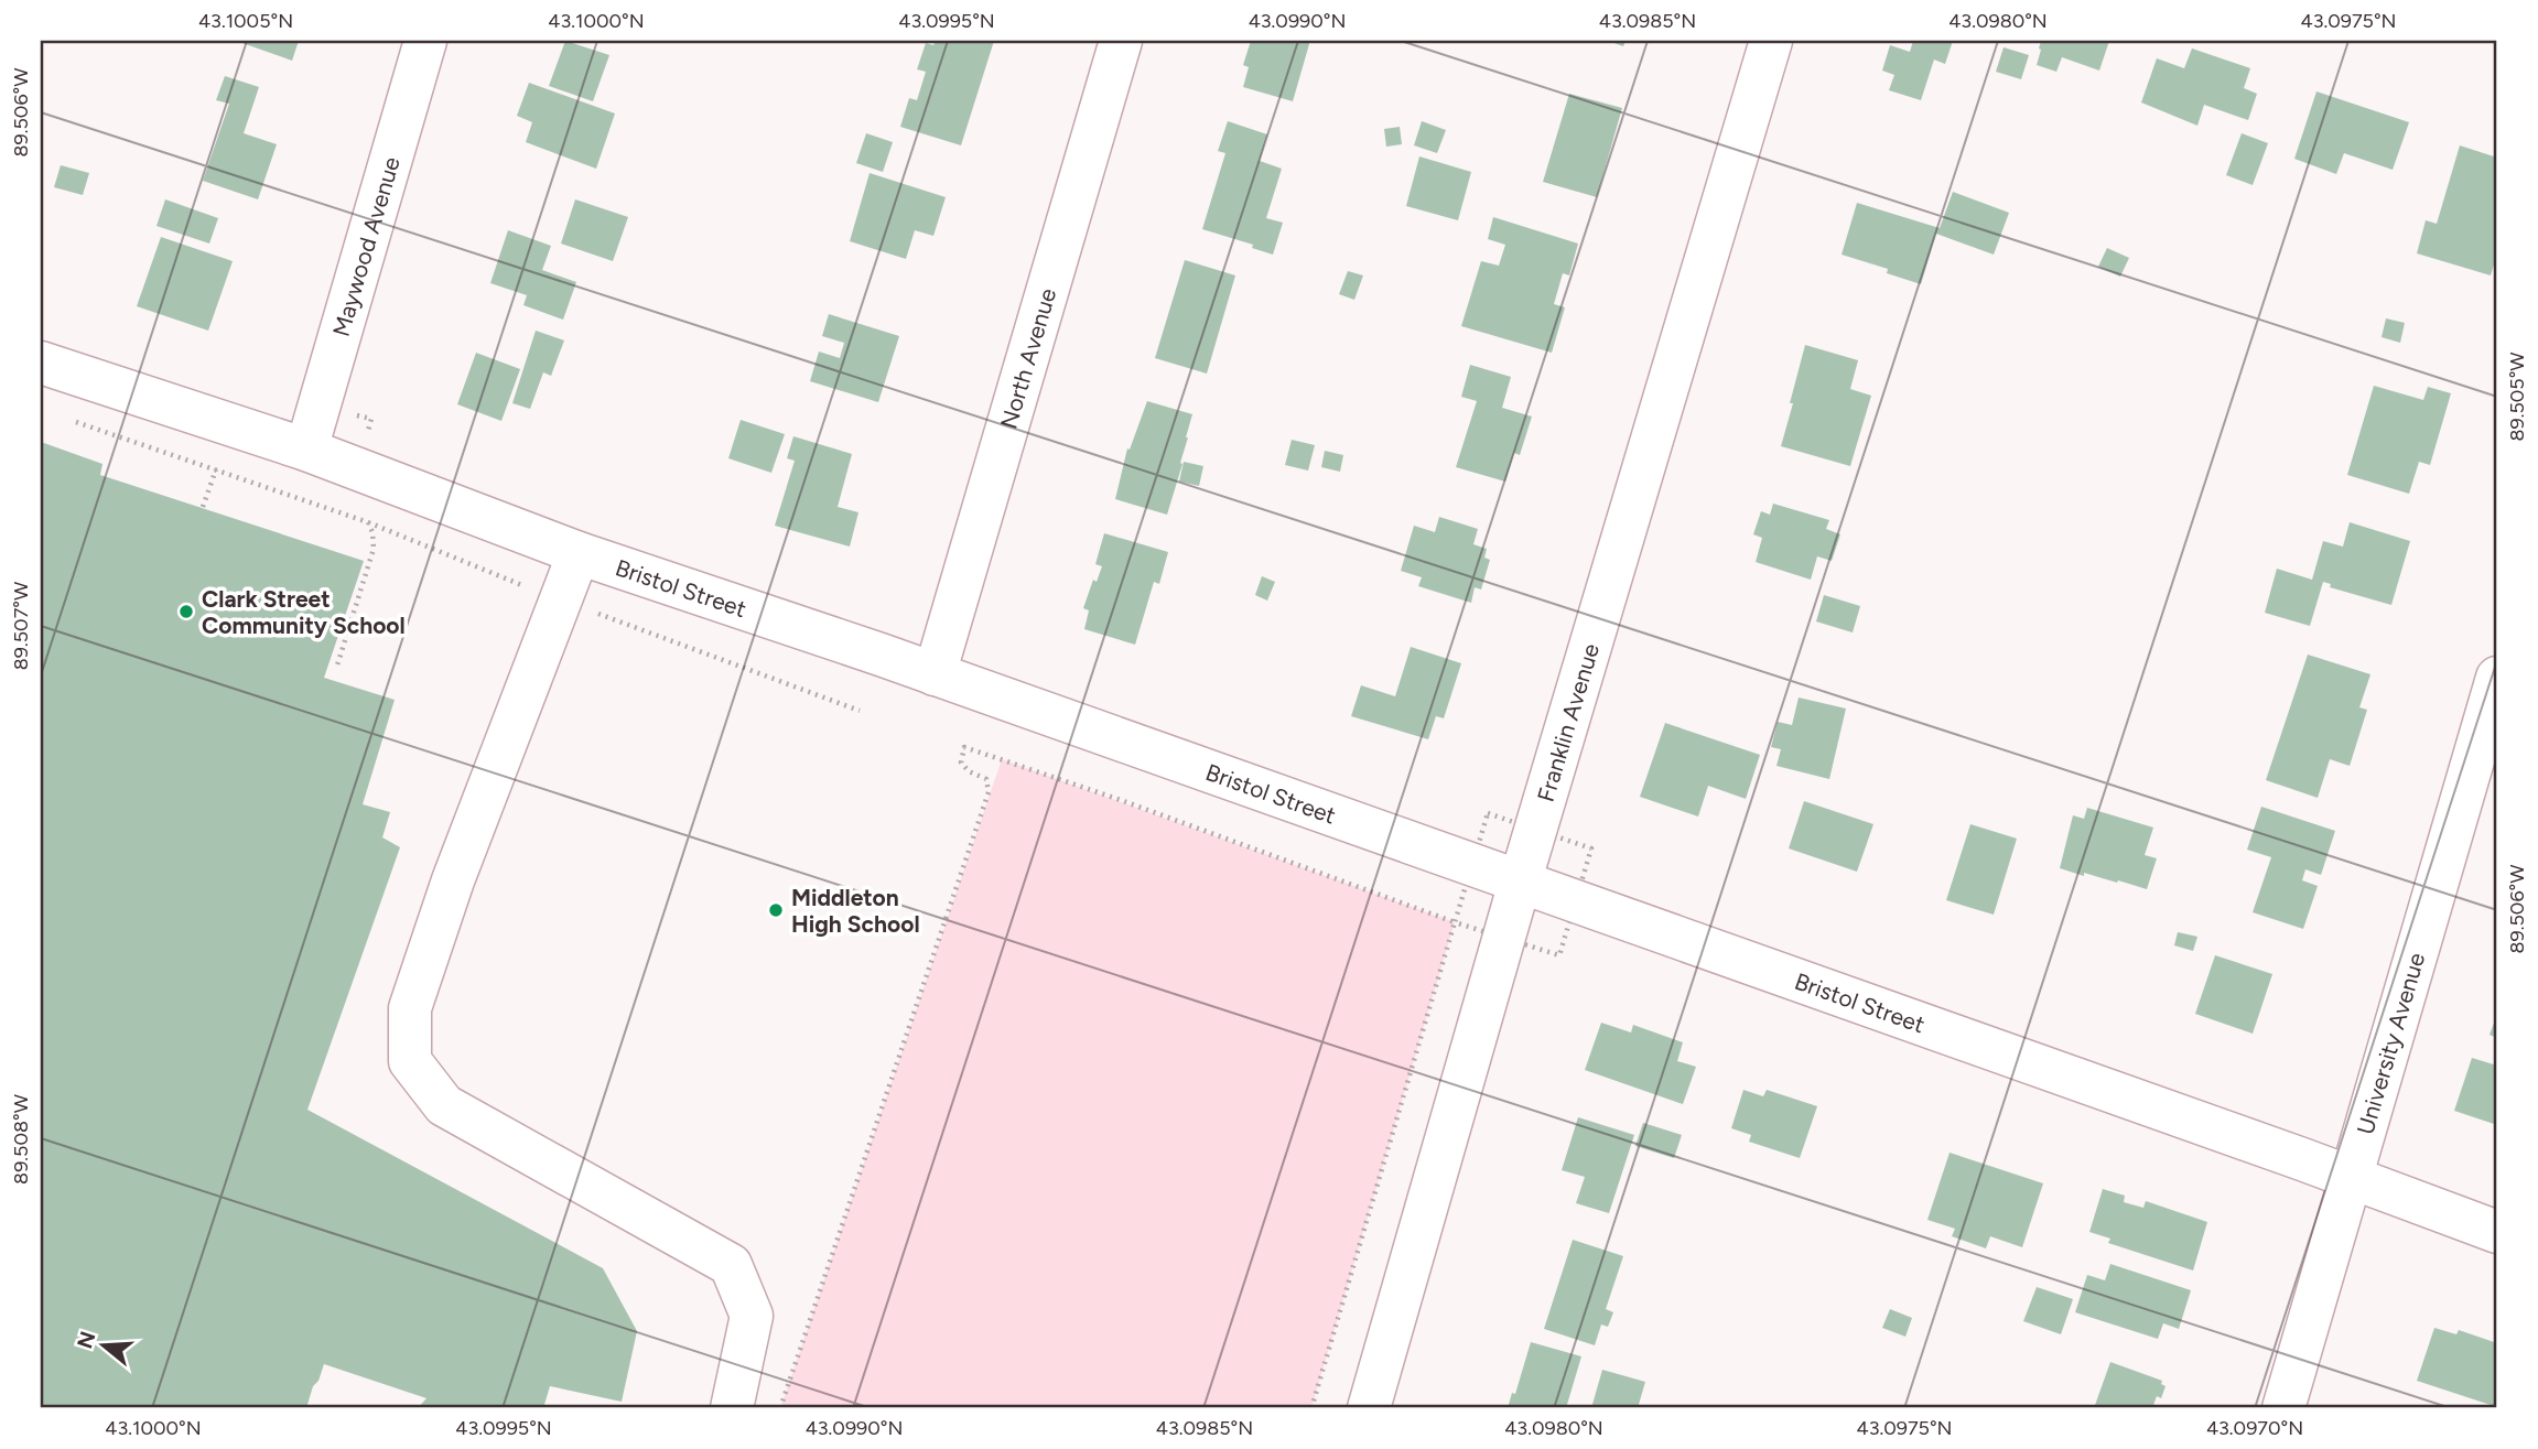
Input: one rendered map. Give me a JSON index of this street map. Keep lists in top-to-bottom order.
{
  "streets": {
    "street": [
      "Maywood Avenue",
      "North Avenue",
      "Bristol Street",
      "Franklin Avenue",
      "University Avenue"
    ]
  },
  "crossings": [
    ["Maywood Avenue", "Bristol Street"],
    ["North Avenue", "Bristol Street"],
    ["Bristol Street", "Franklin Avenue"],
    ["Bristol Street", "University Avenue"]
  ],
  "places": ["Clark Street Community School", "Middleton High School"],
  "north": "left",
  "coordinates": [
    "43.1005°N",
    "43.1000°N",
    "43.0995°N",
    "43.0990°N",
    "43.0985°N",
    "43.0980°N",
    "43.0975°N",
    "89.506°W",
    "89.505°W",
    "89.507°W",
    "89.508°W",
    "43.0970°N"
  ]
}
